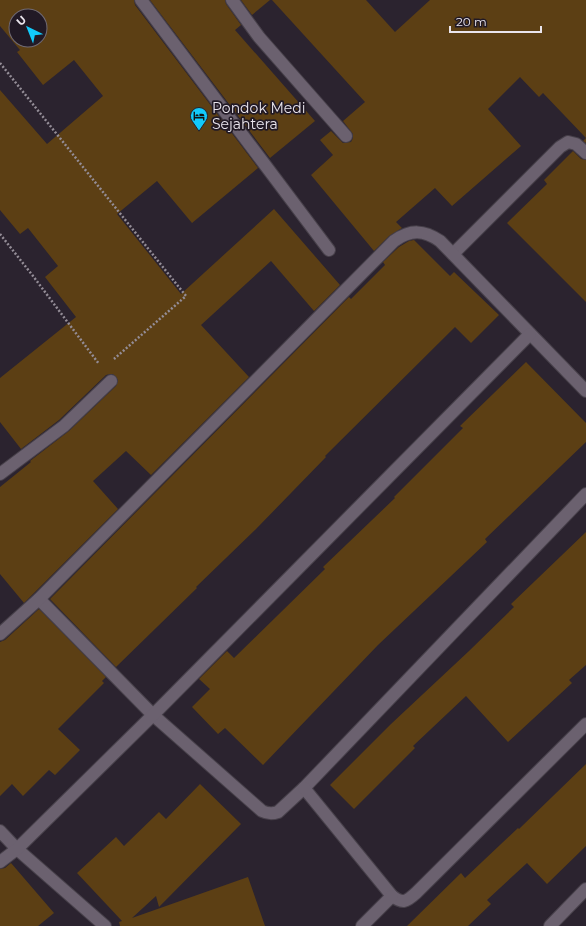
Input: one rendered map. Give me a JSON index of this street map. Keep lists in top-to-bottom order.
{
  "places": {
    "hotel": ["Pondok Medi Sejahtera"]
  },
  "scale_bar": "20 m",
  "north": "top left"
}
